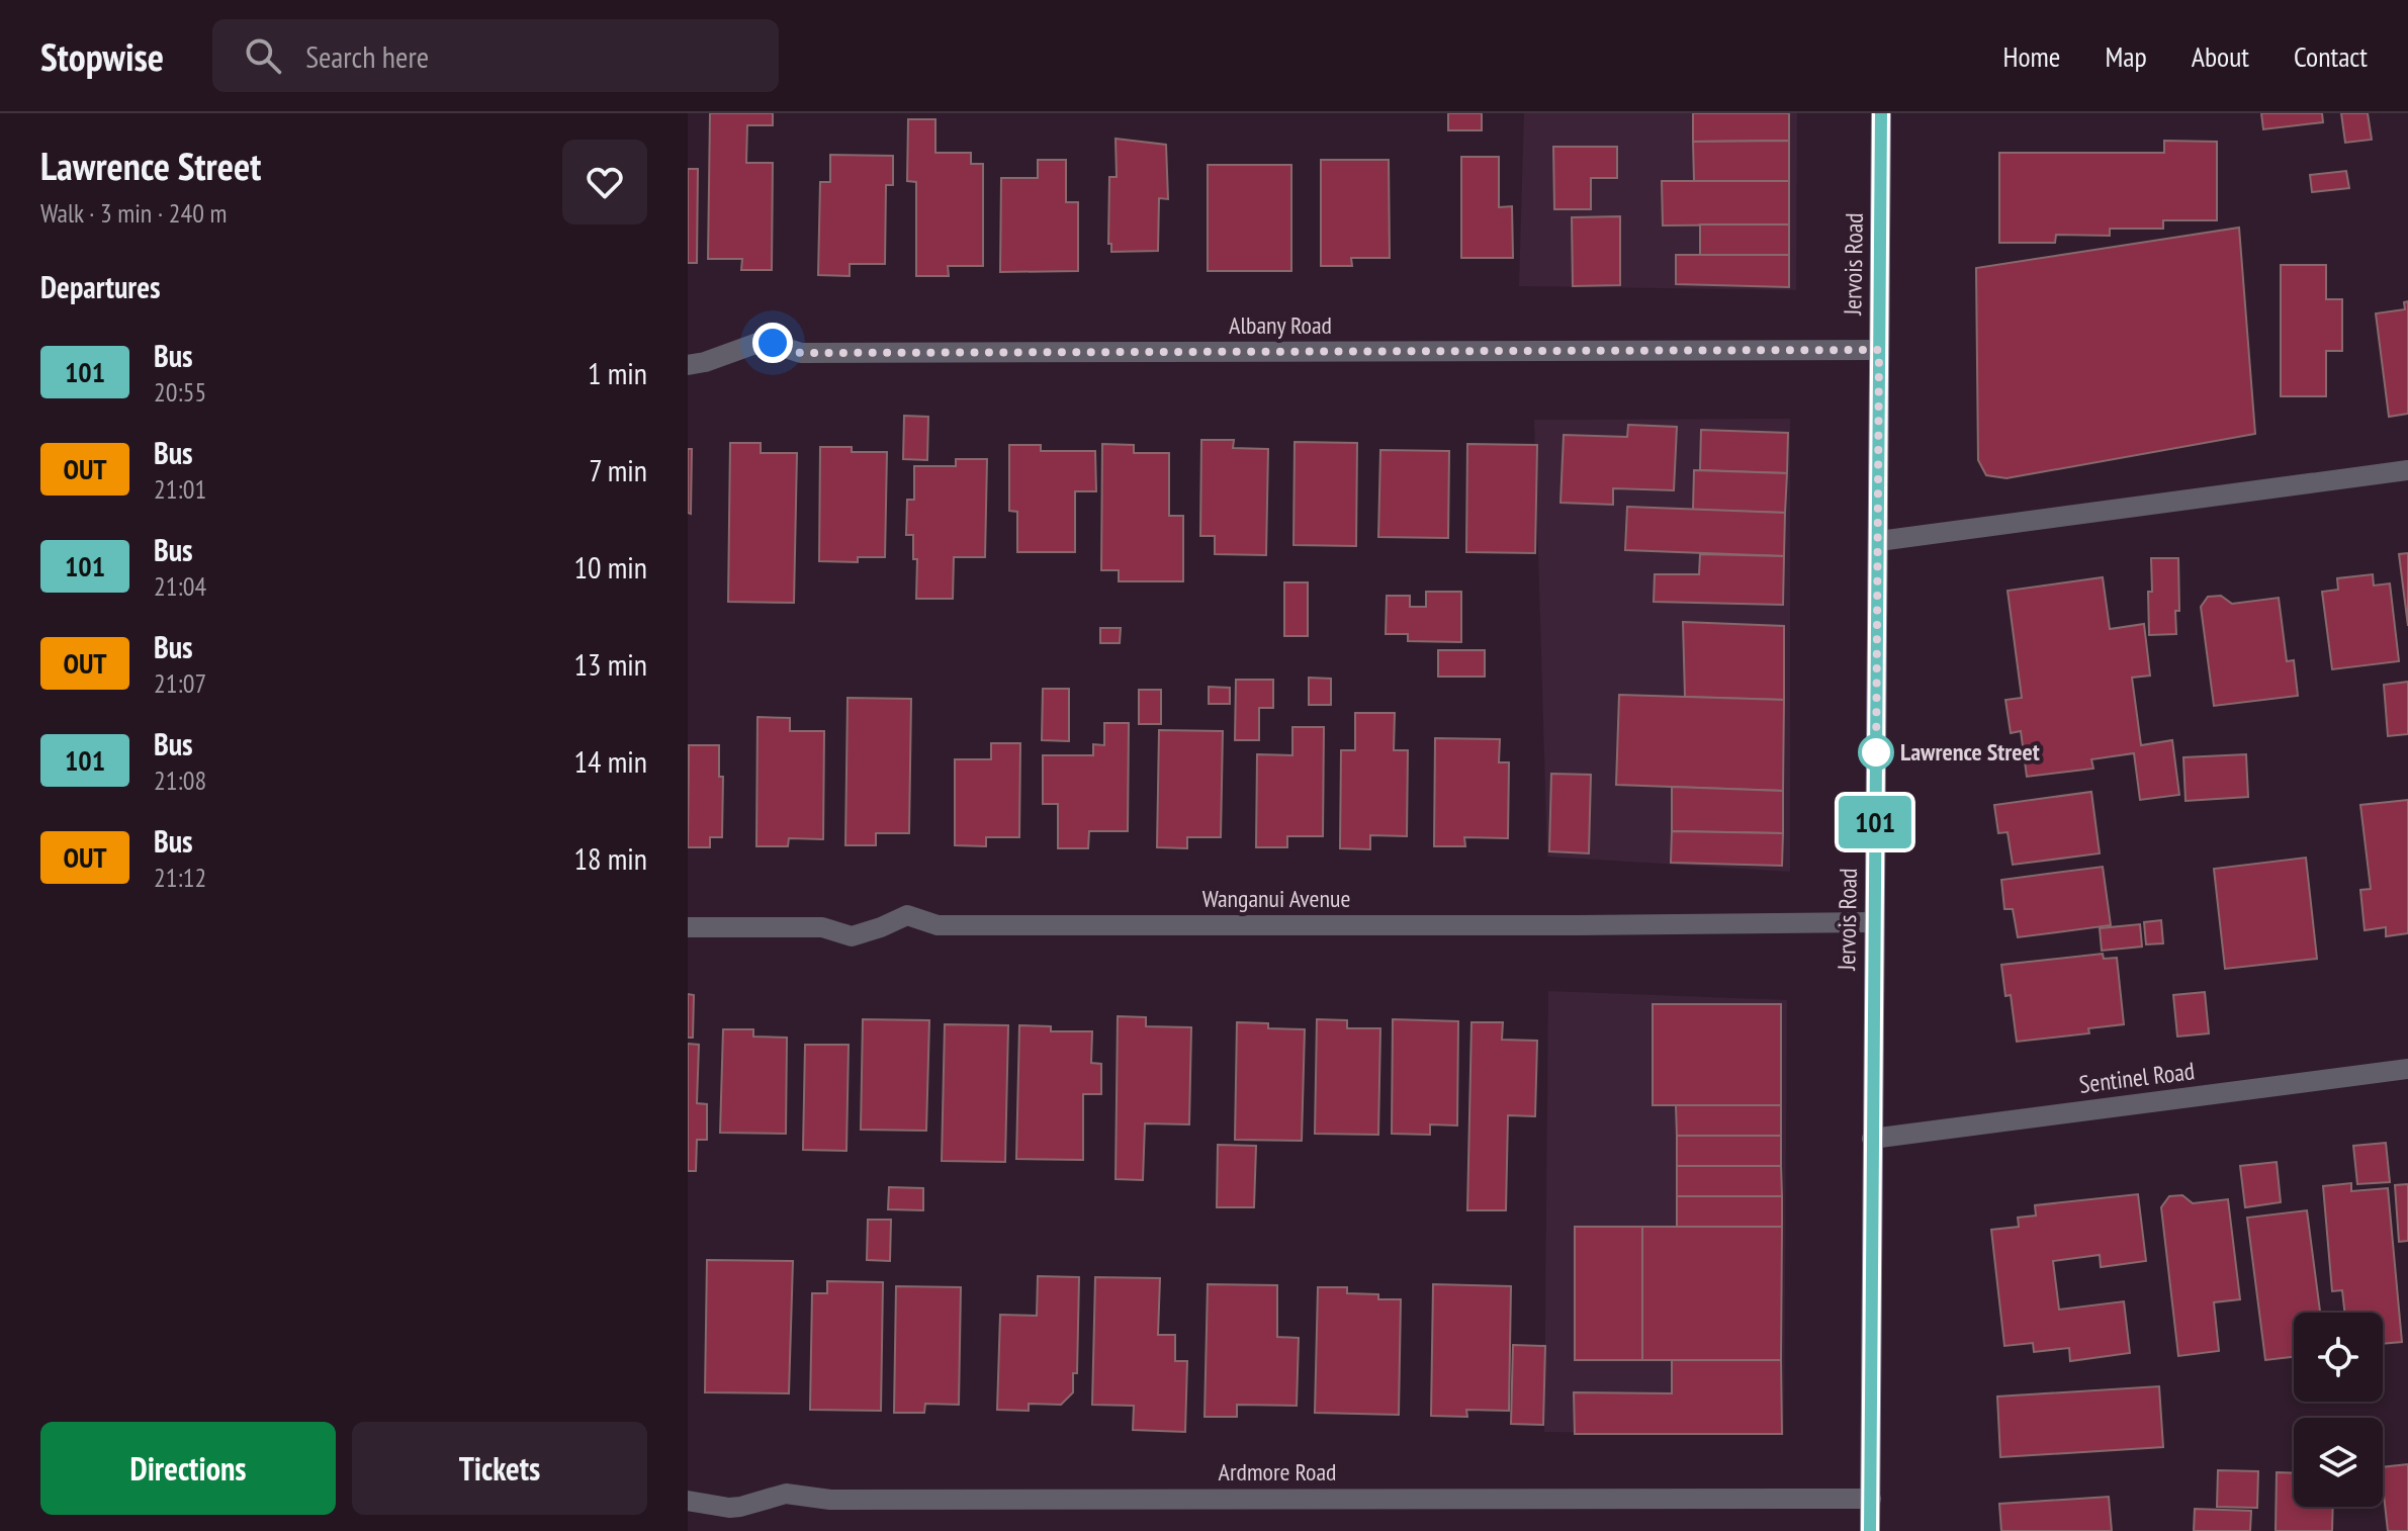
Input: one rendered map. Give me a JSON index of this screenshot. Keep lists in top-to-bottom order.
{
  "streets": {
    "main road": ["Jervois Road"],
    "street": [
      "Albany Road",
      "Wanganui Avenue",
      "Sentinel Road",
      "Ardmore Road"
    ]
  },
  "crossings": [
    ["Jervois Road", "Albany Road"],
    ["Jervois Road", "Wanganui Avenue"],
    ["Jervois Road", "Sentinel Road"],
    ["Jervois Road", "Ardmore Road"]
  ],
  "places": ["Lawrence Street"],
  "lines": ["bus line 101"],
  "page": {
    "header": "Stopwise",
    "search": "Search here",
    "nav": [
      "Home",
      "Map",
      "About",
      "Contact"
    ],
    "heading": [
      ["Lawrence Street", "Walk · 3 min · 240 m"],
      "Departures"
    ],
    "on_map": "101",
    "list": [
      {
        "mark": "101",
        "name": "Bus",
        "note": "20:55",
        "value": "1 min"
      },
      {
        "mark": "OUT",
        "name": "Bus",
        "note": "21:01",
        "value": "7 min"
      },
      {
        "mark": "101",
        "name": "Bus",
        "note": "21:04",
        "value": "10 min"
      },
      {
        "mark": "OUT",
        "name": "Bus",
        "note": "21:07",
        "value": "13 min"
      },
      {
        "mark": "101",
        "name": "Bus",
        "note": "21:08",
        "value": "14 min"
      },
      {
        "mark": "OUT",
        "name": "Bus",
        "note": "21:12",
        "value": "18 min"
      }
    ],
    "buttons": ["Directions", "Tickets"]
  }
}
